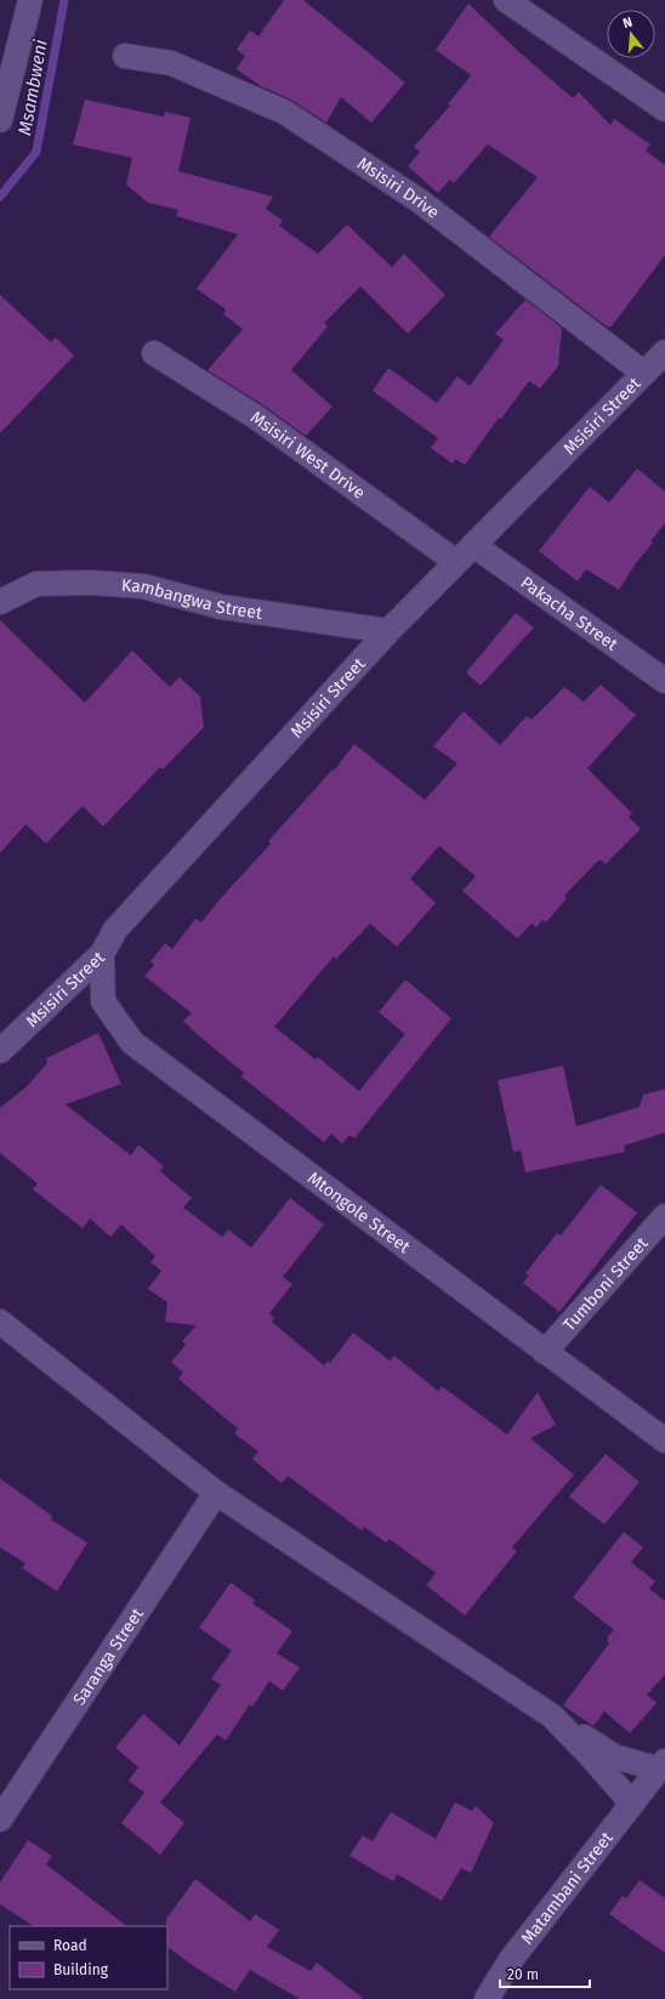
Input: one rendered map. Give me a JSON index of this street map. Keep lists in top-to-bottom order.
{
  "streets": {
    "street": [
      "Msisiri Drive",
      "Msisiri Street",
      "Msisiri West Drive",
      "Kambangwa Street",
      "Pakacha Street",
      "Mtongole Street",
      "Tumboni Street",
      "Saranga Street",
      "Matambani Street"
    ]
  },
  "crossings": [
    ["Msisiri Drive", "Msisiri Street"],
    ["Msisiri Street", "Msisiri West Drive"],
    ["Msisiri Street", "Kambangwa Street"],
    ["Msisiri Street", "Pakacha Street"],
    ["Msisiri Street", "Mtongole Street"],
    ["Mtongole Street", "Tumboni Street"]
  ],
  "water": ["Msambweni"],
  "legend": ["Road", "Building"],
  "scale_bar": "20 m",
  "north": "top"
}
